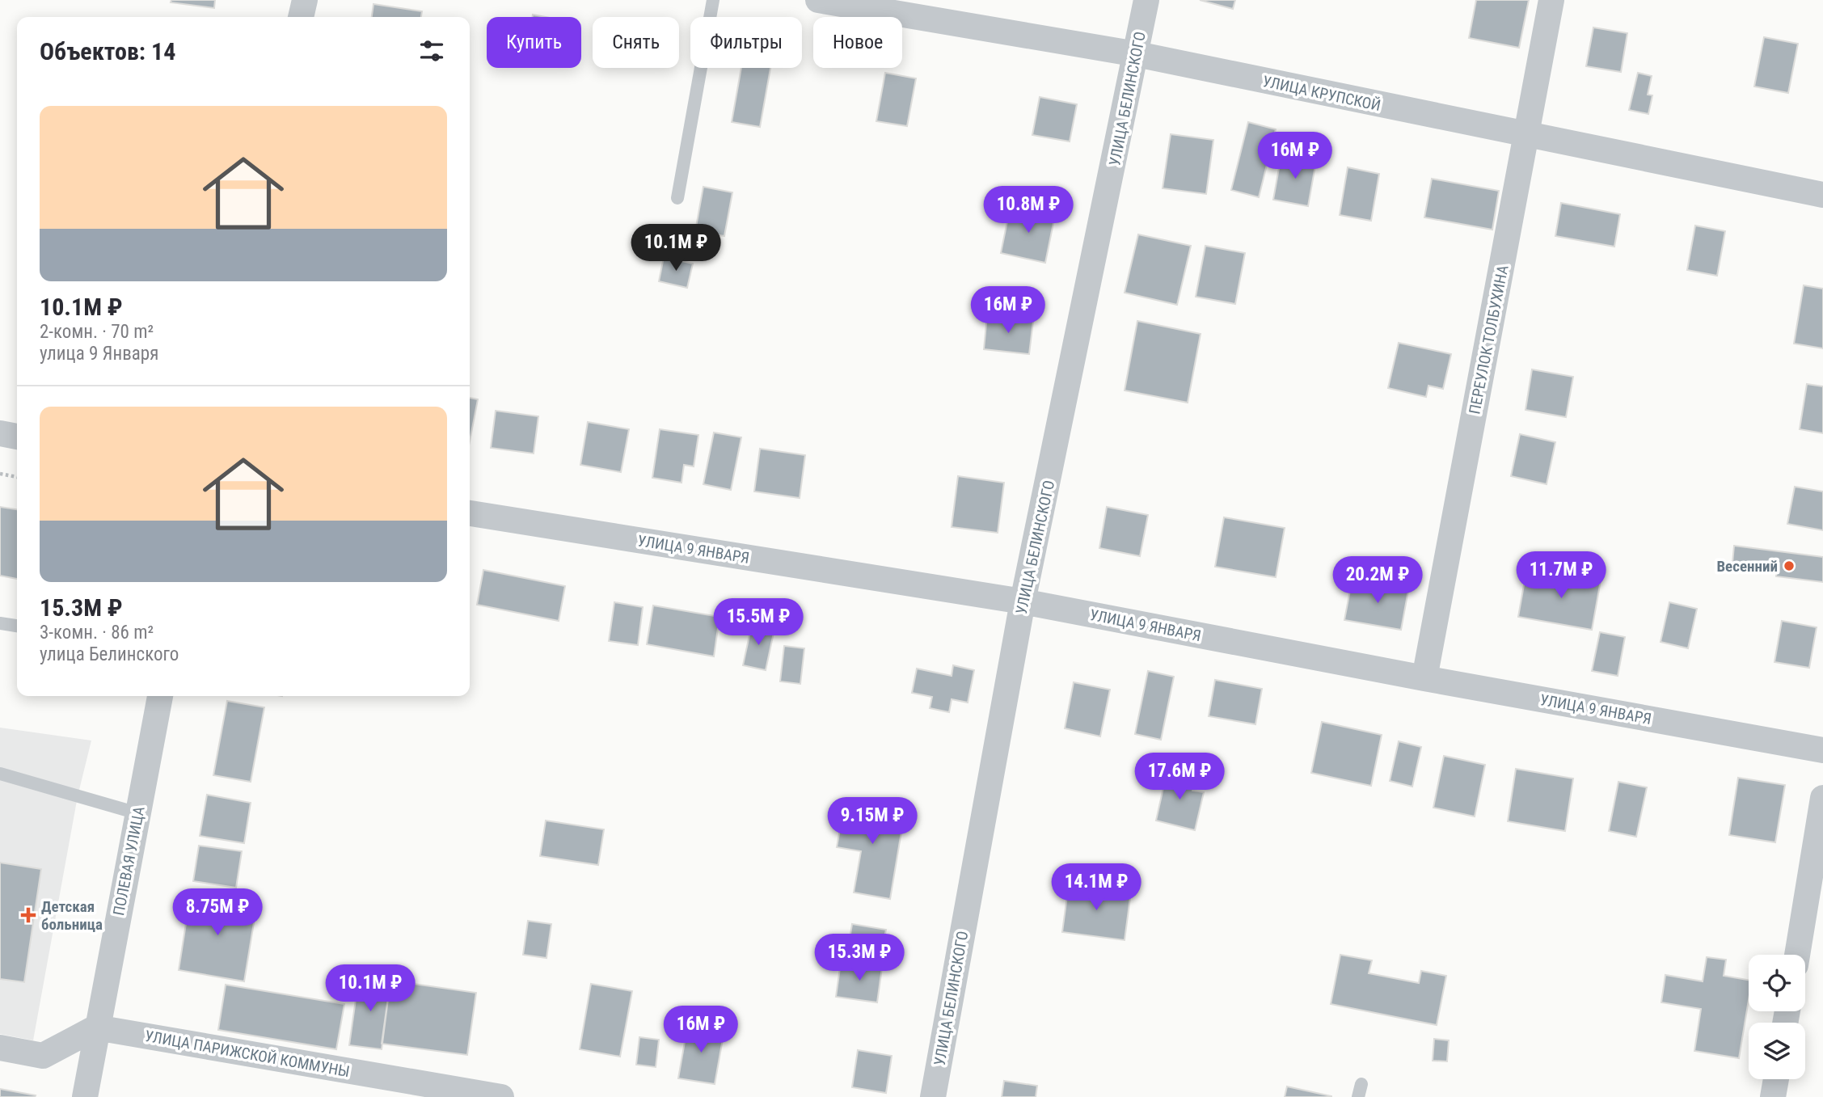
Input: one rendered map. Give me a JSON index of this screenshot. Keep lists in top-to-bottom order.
{
  "streets": {
    "street": [
      "УЛИЦА КРУПСКОЙ",
      "УЛИЦА БЕЛИНСКОГО",
      "ПЕРЕУЛОК ТОЛБУХИНА",
      "УЛИЦА 9 ЯНВАРЯ",
      "ПОЛЕВАЯ УЛИЦА",
      "УЛИЦА ПАРИЖСКОЙ КОММУНЫ"
    ]
  },
  "crossings": [
    ["УЛИЦА КРУПСКОЙ", "УЛИЦА БЕЛИНСКОГО"],
    ["УЛИЦА КРУПСКОЙ", "ПЕРЕУЛОК ТОЛБУХИНА"],
    ["УЛИЦА БЕЛИНСКОГО", "УЛИЦА 9 ЯНВАРЯ"],
    ["ПЕРЕУЛОК ТОЛБУХИНА", "УЛИЦА 9 ЯНВАРЯ"],
    ["ПОЛЕВАЯ УЛИЦА", "УЛИЦА ПАРИЖСКОЙ КОММУНЫ"]
  ],
  "places": {
    "other": ["Весенний"],
    "health": ["Детская больница"]
  },
  "page": {
    "chip": [
      "Купить",
      "Снять",
      "Фильтры",
      "Новое"
    ],
    "heading": "Объектов: 14",
    "list": [
      {
        "name": "10.1M ₽",
        "note": "2-комн. · 70 m² · улица 9 Января"
      },
      {
        "name": "15.3M ₽",
        "note": "3-комн. · 86 m² · улица Белинского"
      }
    ],
    "price": [
      "16M ₽",
      "10.8M ₽",
      "10.1M ₽",
      "16M ₽",
      "11.7M ₽",
      "20.2M ₽",
      "15.5M ₽",
      "17.6M ₽",
      "9.15M ₽",
      "14.1M ₽",
      "8.75M ₽",
      "15.3M ₽",
      "10.1M ₽",
      "16M ₽"
    ]
  }
}
